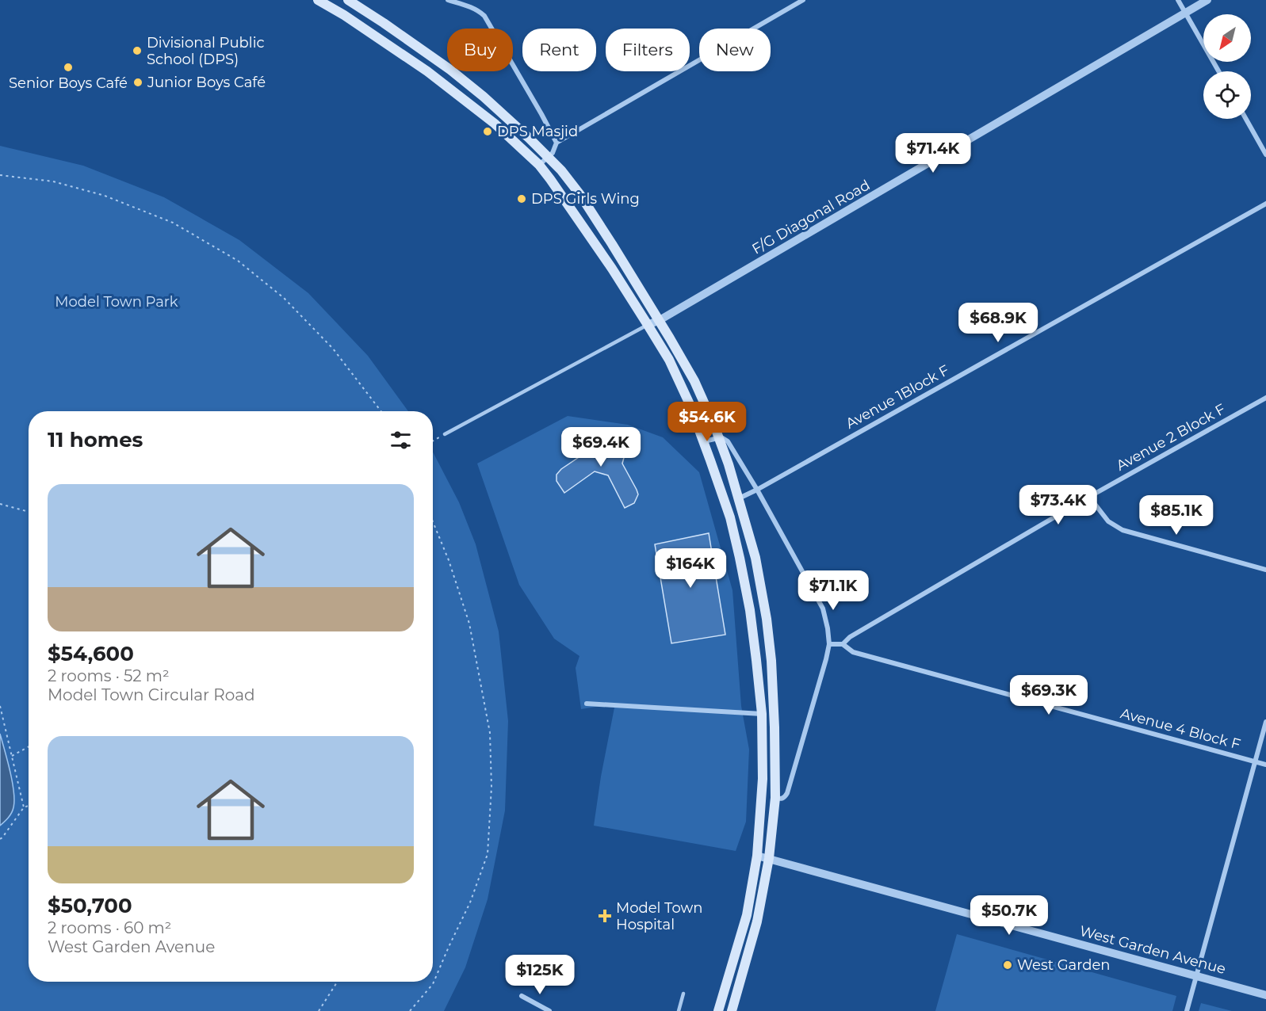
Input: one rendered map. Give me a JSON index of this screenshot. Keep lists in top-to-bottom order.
{
  "streets": {
    "street": [
      "F/G Diagonal Road",
      "Avenue 1Block F",
      "Avenue 2 Block F",
      "Avenue 4 Block F",
      "West Garden Avenue"
    ]
  },
  "crossings": [
    ["Avenue 2 Block F", "Avenue 4 Block F"]
  ],
  "parks": ["Model Town Park"],
  "places": {
    "other": [
      "Divisional Public School (DPS)",
      "Senior Boys Café",
      "Junior Boys Café",
      "DPS Masjid",
      "DPS Girls Wing",
      "West Garden"
    ],
    "health": ["Model Town Hospital"]
  },
  "north": "bottom left",
  "page": {
    "chip": [
      "Buy",
      "Rent",
      "Filters",
      "New"
    ],
    "price": [
      "$71.4K",
      "$68.9K",
      "$54.6K",
      "$69.4K",
      "$73.4K",
      "$85.1K",
      "$164K",
      "$71.1K",
      "$69.3K",
      "$50.7K",
      "$125K"
    ],
    "heading": "11 homes",
    "list": [
      {
        "name": "$54,600",
        "note": "2 rooms · 52 m² · Model Town Circular Road"
      },
      {
        "name": "$50,700",
        "note": "2 rooms · 60 m² · West Garden Avenue"
      }
    ]
  }
}
